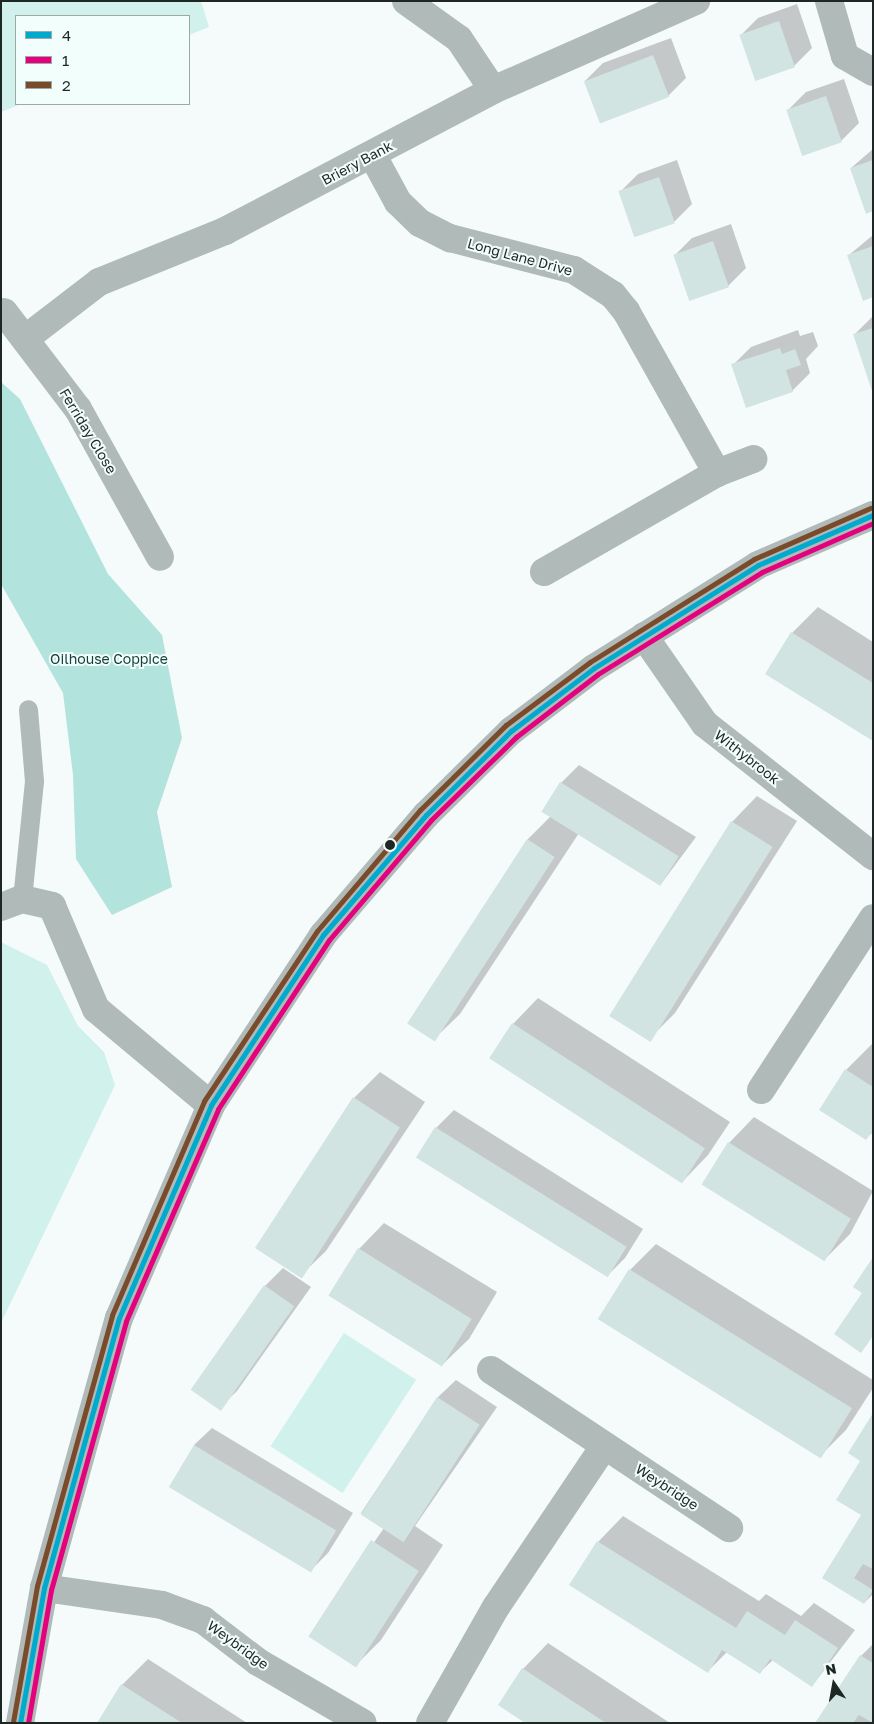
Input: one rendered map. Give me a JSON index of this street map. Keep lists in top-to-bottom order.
{
  "streets": {
    "street": [
      "Briery Bank",
      "Long Lane Drive",
      "Ferriday Close",
      "Withybrook",
      "Weybridge"
    ]
  },
  "crossings": [
    ["Briery Bank", "Long Lane Drive"],
    ["Briery Bank", "Ferriday Close"]
  ],
  "parks": ["Oilhouse Coppice"],
  "lines": ["transit line 2", "transit line 4", "transit line 1"],
  "legend": ["4", "1", "2"],
  "north": "top"
}
